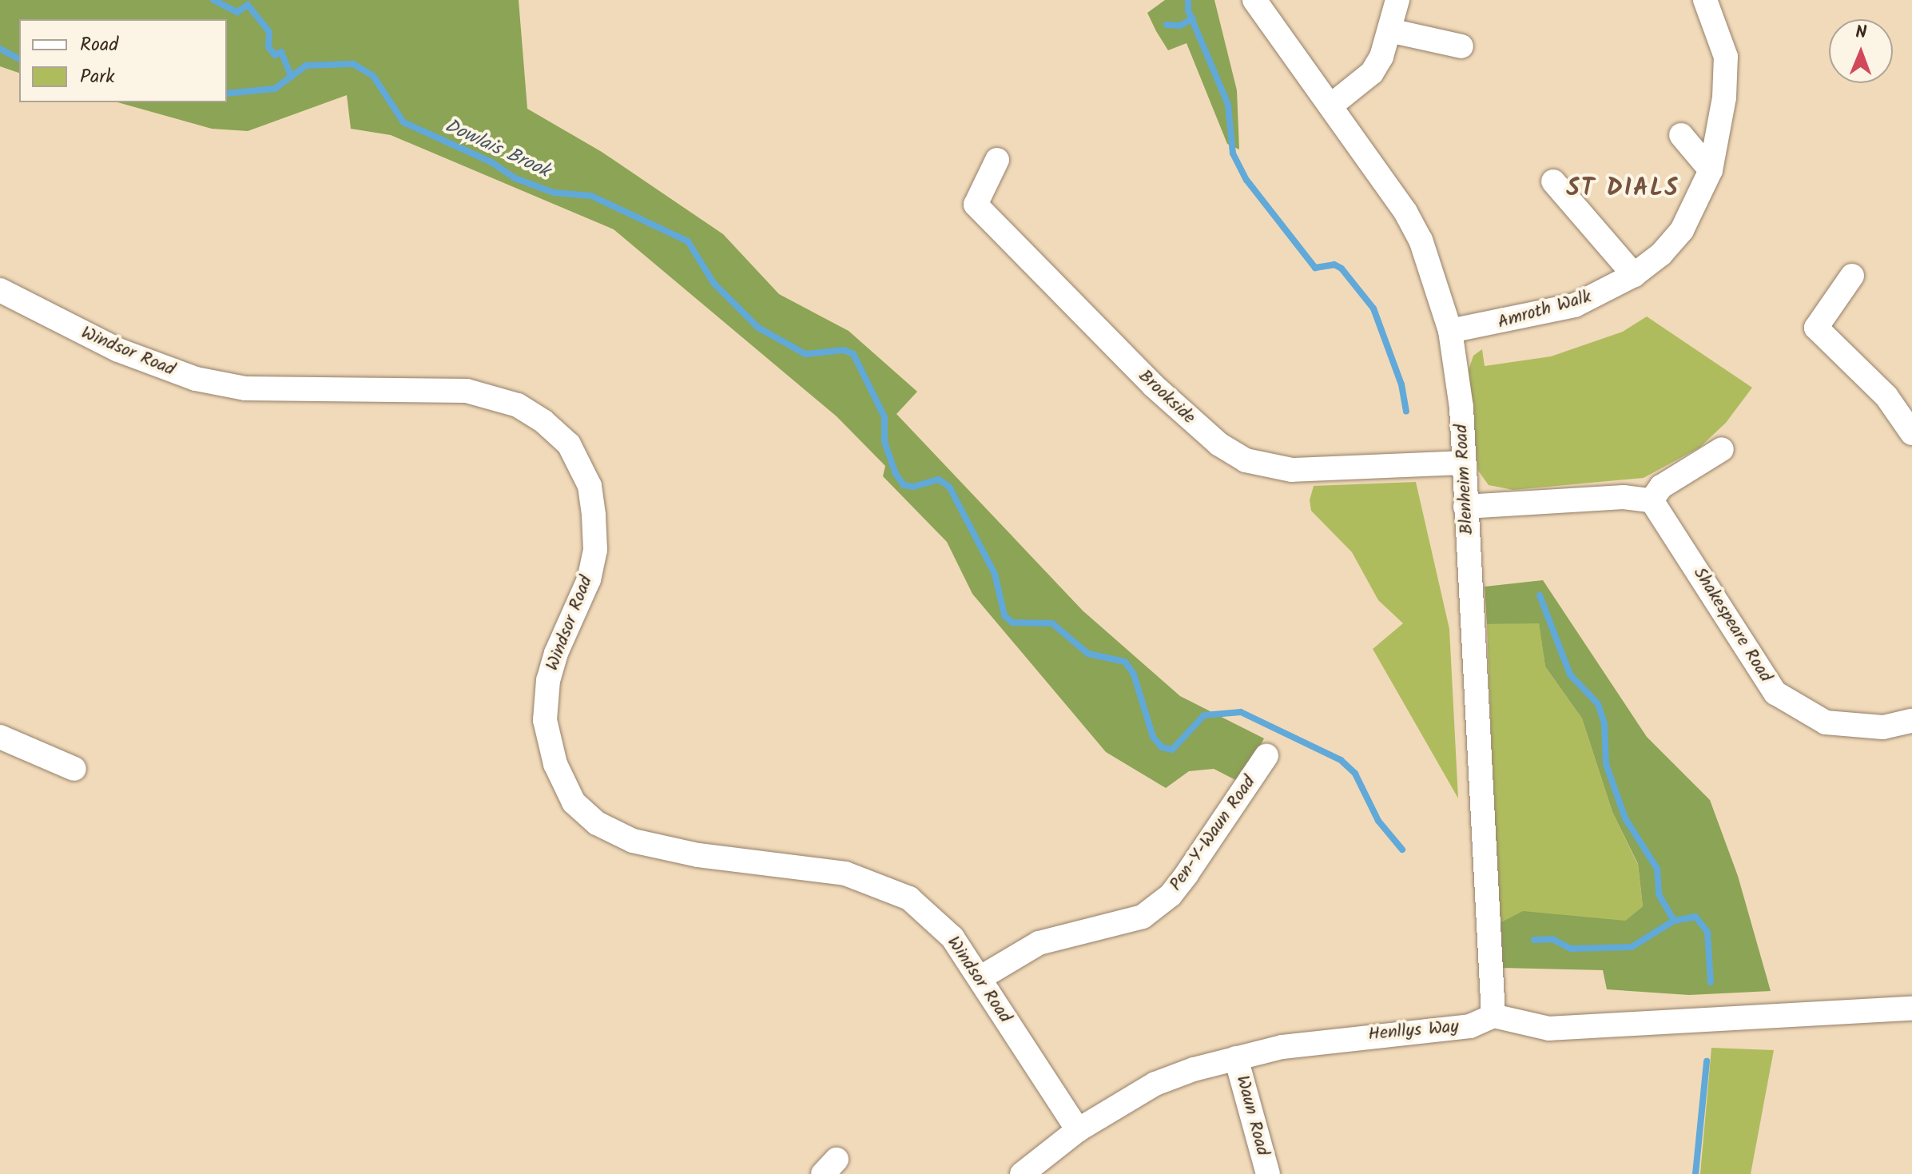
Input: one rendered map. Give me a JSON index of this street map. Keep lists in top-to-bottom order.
{
  "streets": {
    "street": [
      "Amroth Walk",
      "Windsor Road",
      "Brookside",
      "Blenheim Road",
      "Shakespeare Road",
      "Pen-Y-Waun Road",
      "Henllys Way",
      "Waun Road"
    ]
  },
  "crossings": [
    ["Amroth Walk", "Blenheim Road"],
    ["Windsor Road", "Pen-Y-Waun Road"],
    ["Windsor Road", "Henllys Way"],
    ["Brookside", "Blenheim Road"],
    ["Blenheim Road", "Henllys Way"],
    ["Henllys Way", "Waun Road"]
  ],
  "districts": ["ST DIALS"],
  "water": ["Dowlais Brook"],
  "legend": ["Road", "Park"],
  "north": "top"
}
